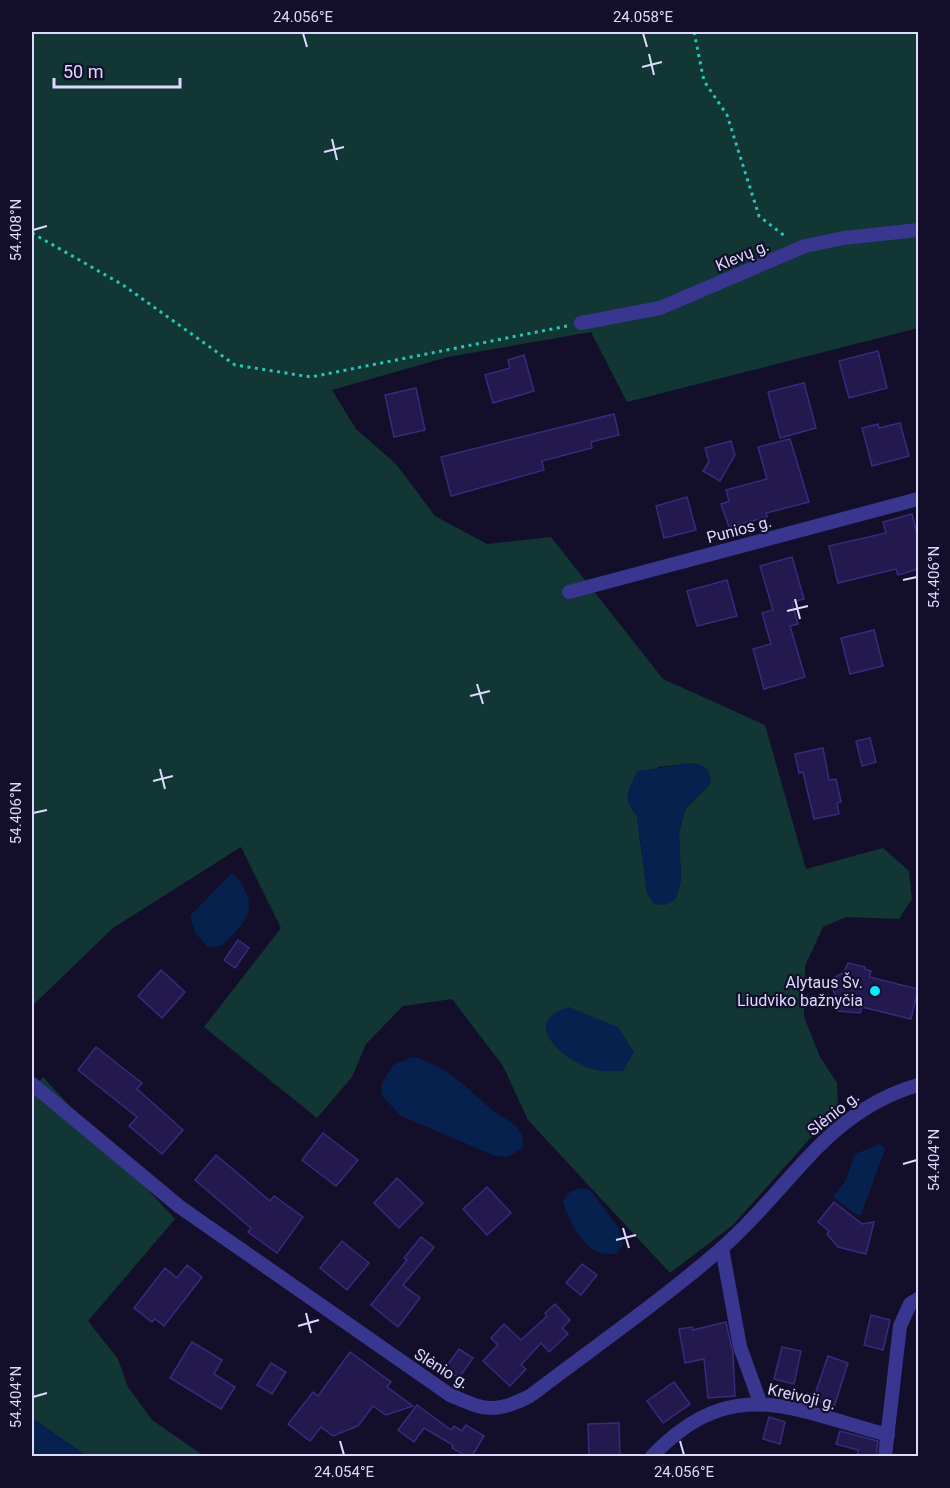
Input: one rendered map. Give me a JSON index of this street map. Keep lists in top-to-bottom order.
{
  "streets": {
    "street": [
      "Klevų g.",
      "Punios g.",
      "Slėnio g.",
      "Kreivoji g."
    ]
  },
  "places": ["Alytaus Šv. Liudviko bažnyčia"],
  "scale_bar": "50 m",
  "coordinates": [
    "24.056°E",
    "24.058°E",
    "54.408°N",
    "54.406°N",
    "54.404°N",
    "24.054°E"
  ]
}
